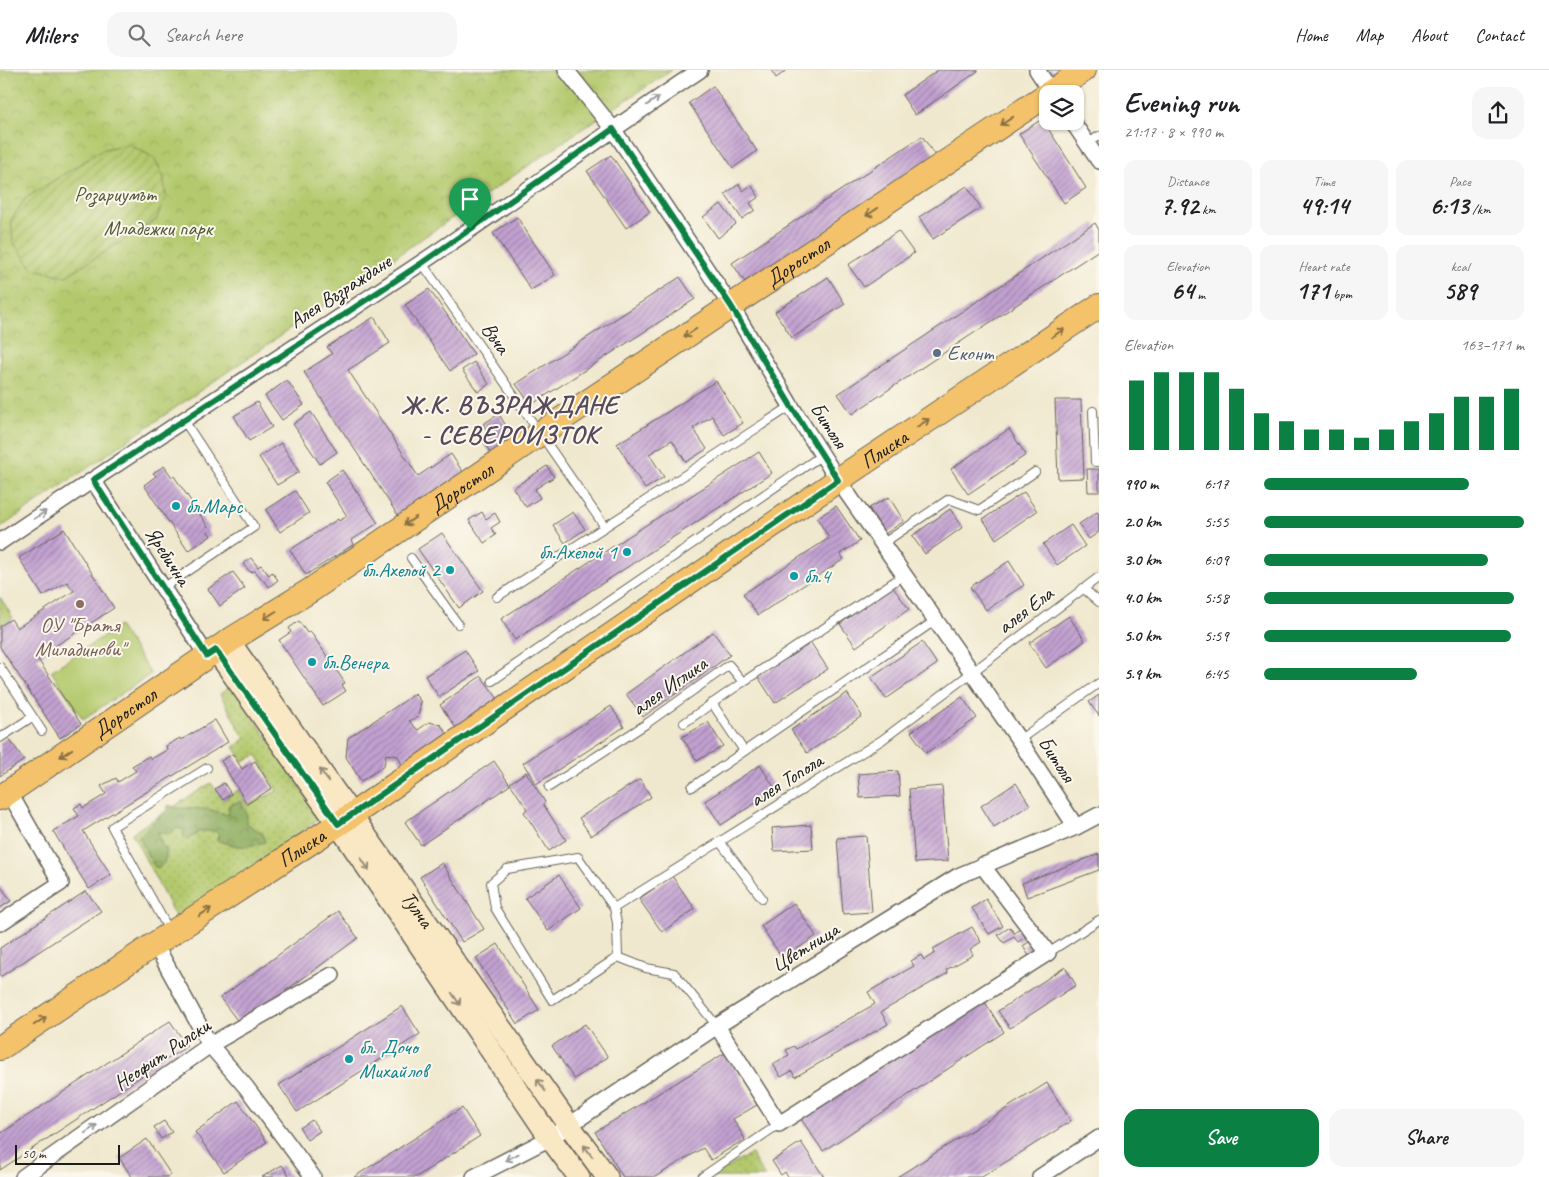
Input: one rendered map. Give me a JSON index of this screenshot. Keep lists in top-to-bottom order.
{
  "streets": {
    "main road": ["Доростол", "Плиска", "Тулча"],
    "street": [
      "Алея Възраждане",
      "Битоля",
      "Яребична",
      "Цветница",
      "Неофит Рилски"
    ],
    "lane": [
      "Въча",
      "алея Ела",
      "алея Иглика",
      "алея Топола"
    ]
  },
  "crossings": [
    ["Доростол", "Въча"],
    ["Доростол", "Битоля"],
    ["Доростол", "Яребична"],
    ["Доростол", "Тулча"],
    ["Алея Възраждане", "Въча"],
    ["Алея Възраждане", "Битоля"],
    ["Алея Възраждане", "Яребична"],
    ["Битоля", "Плиска"],
    ["Битоля", "алея Ела"],
    ["Битоля", "алея Топола"],
    ["Битоля", "Цветница"],
    ["Плиска", "Тулча"],
    ["Яребична", "Тулча"],
    ["алея Ела", "алея Топола"],
    ["Тулча", "Цветница"]
  ],
  "one_way": ["Доростол", "Плиска", "Неофит Рилски"],
  "districts": ["Ж.К. ВЪЗРАЖДАНЕ - СЕВЕРОИЗТОК"],
  "parks": ["Розариумът", "Младежки парк"],
  "places": [
    "Еконт",
    "бл.Марс",
    "бл.Ахелой 1",
    "бл.Ахелой 2",
    "бл.4",
    "ОУ \"Братя Миладинови\"",
    "бл.Венера",
    "бл. Дочо Михайлов"
  ],
  "scale_bar": "50 m",
  "page": {
    "header": "Milers",
    "search": "Search here",
    "nav": [
      "Home",
      "Map",
      "About",
      "Contact"
    ],
    "heading": ["Evening run", "21:17 · 8 × 990 m"],
    "stats": [
      ["Distance", "7.92 km"],
      ["Time", "49:14"],
      ["Pace", "6:13 /km"],
      ["Elevation", "64 m"],
      ["Heart rate", "171 bpm"],
      ["kcal", "589"]
    ],
    "chart": ["Elevation", "163–171 m"],
    "list": [
      {
        "name": "990 m",
        "note": "6:17"
      },
      {
        "name": "2.0 km",
        "note": "5:55"
      },
      {
        "name": "3.0 km",
        "note": "6:09"
      },
      {
        "name": "4.0 km",
        "note": "5:58"
      },
      {
        "name": "5.0 km",
        "note": "5:59"
      },
      {
        "name": "5.9 km",
        "note": "6:45"
      }
    ],
    "buttons": ["Save", "Share"],
    "scale": "50 m"
  }
}
